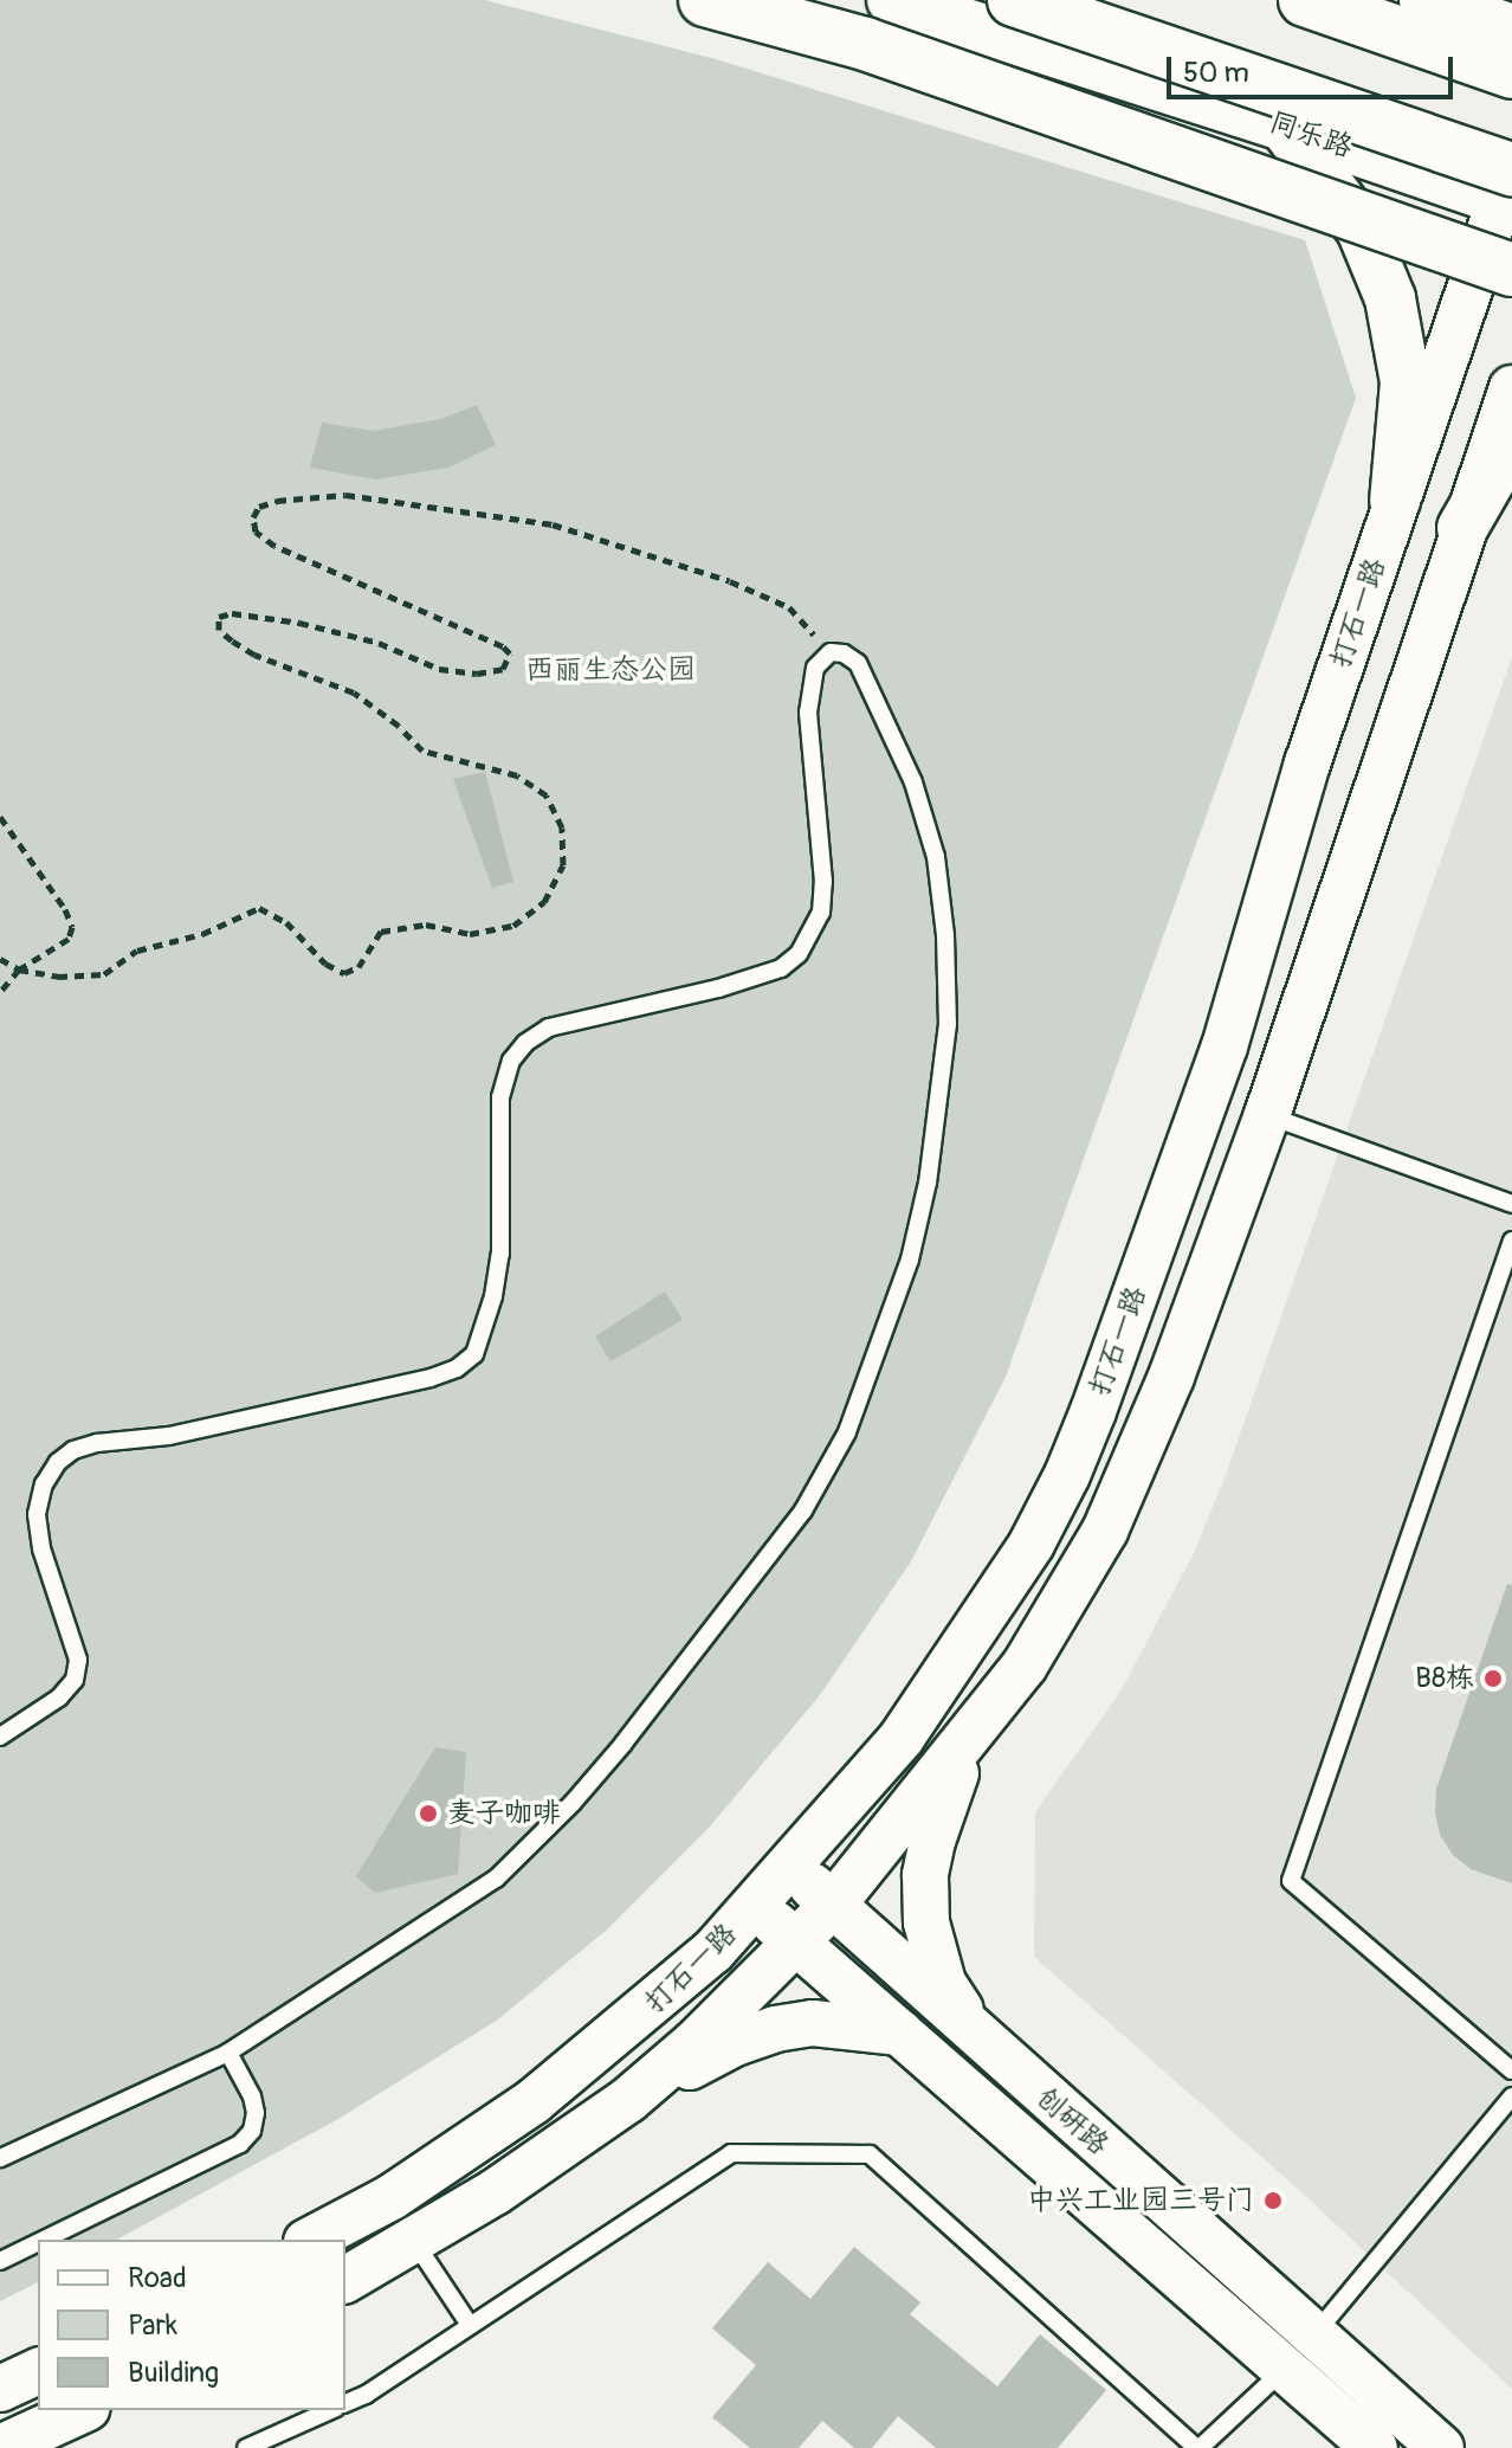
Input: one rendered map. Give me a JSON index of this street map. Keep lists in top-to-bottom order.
{
  "streets": {
    "main road": ["同乐路", "打石一路", "创研路"]
  },
  "crossings": [
    ["同乐路", "打石一路"],
    ["打石一路", "创研路"]
  ],
  "parks": ["西丽生态公园"],
  "places": ["B8栋", "麦子咖啡", "中兴工业园三号门"],
  "legend": ["Road", "Park", "Building"],
  "scale_bar": "50 m"
}
